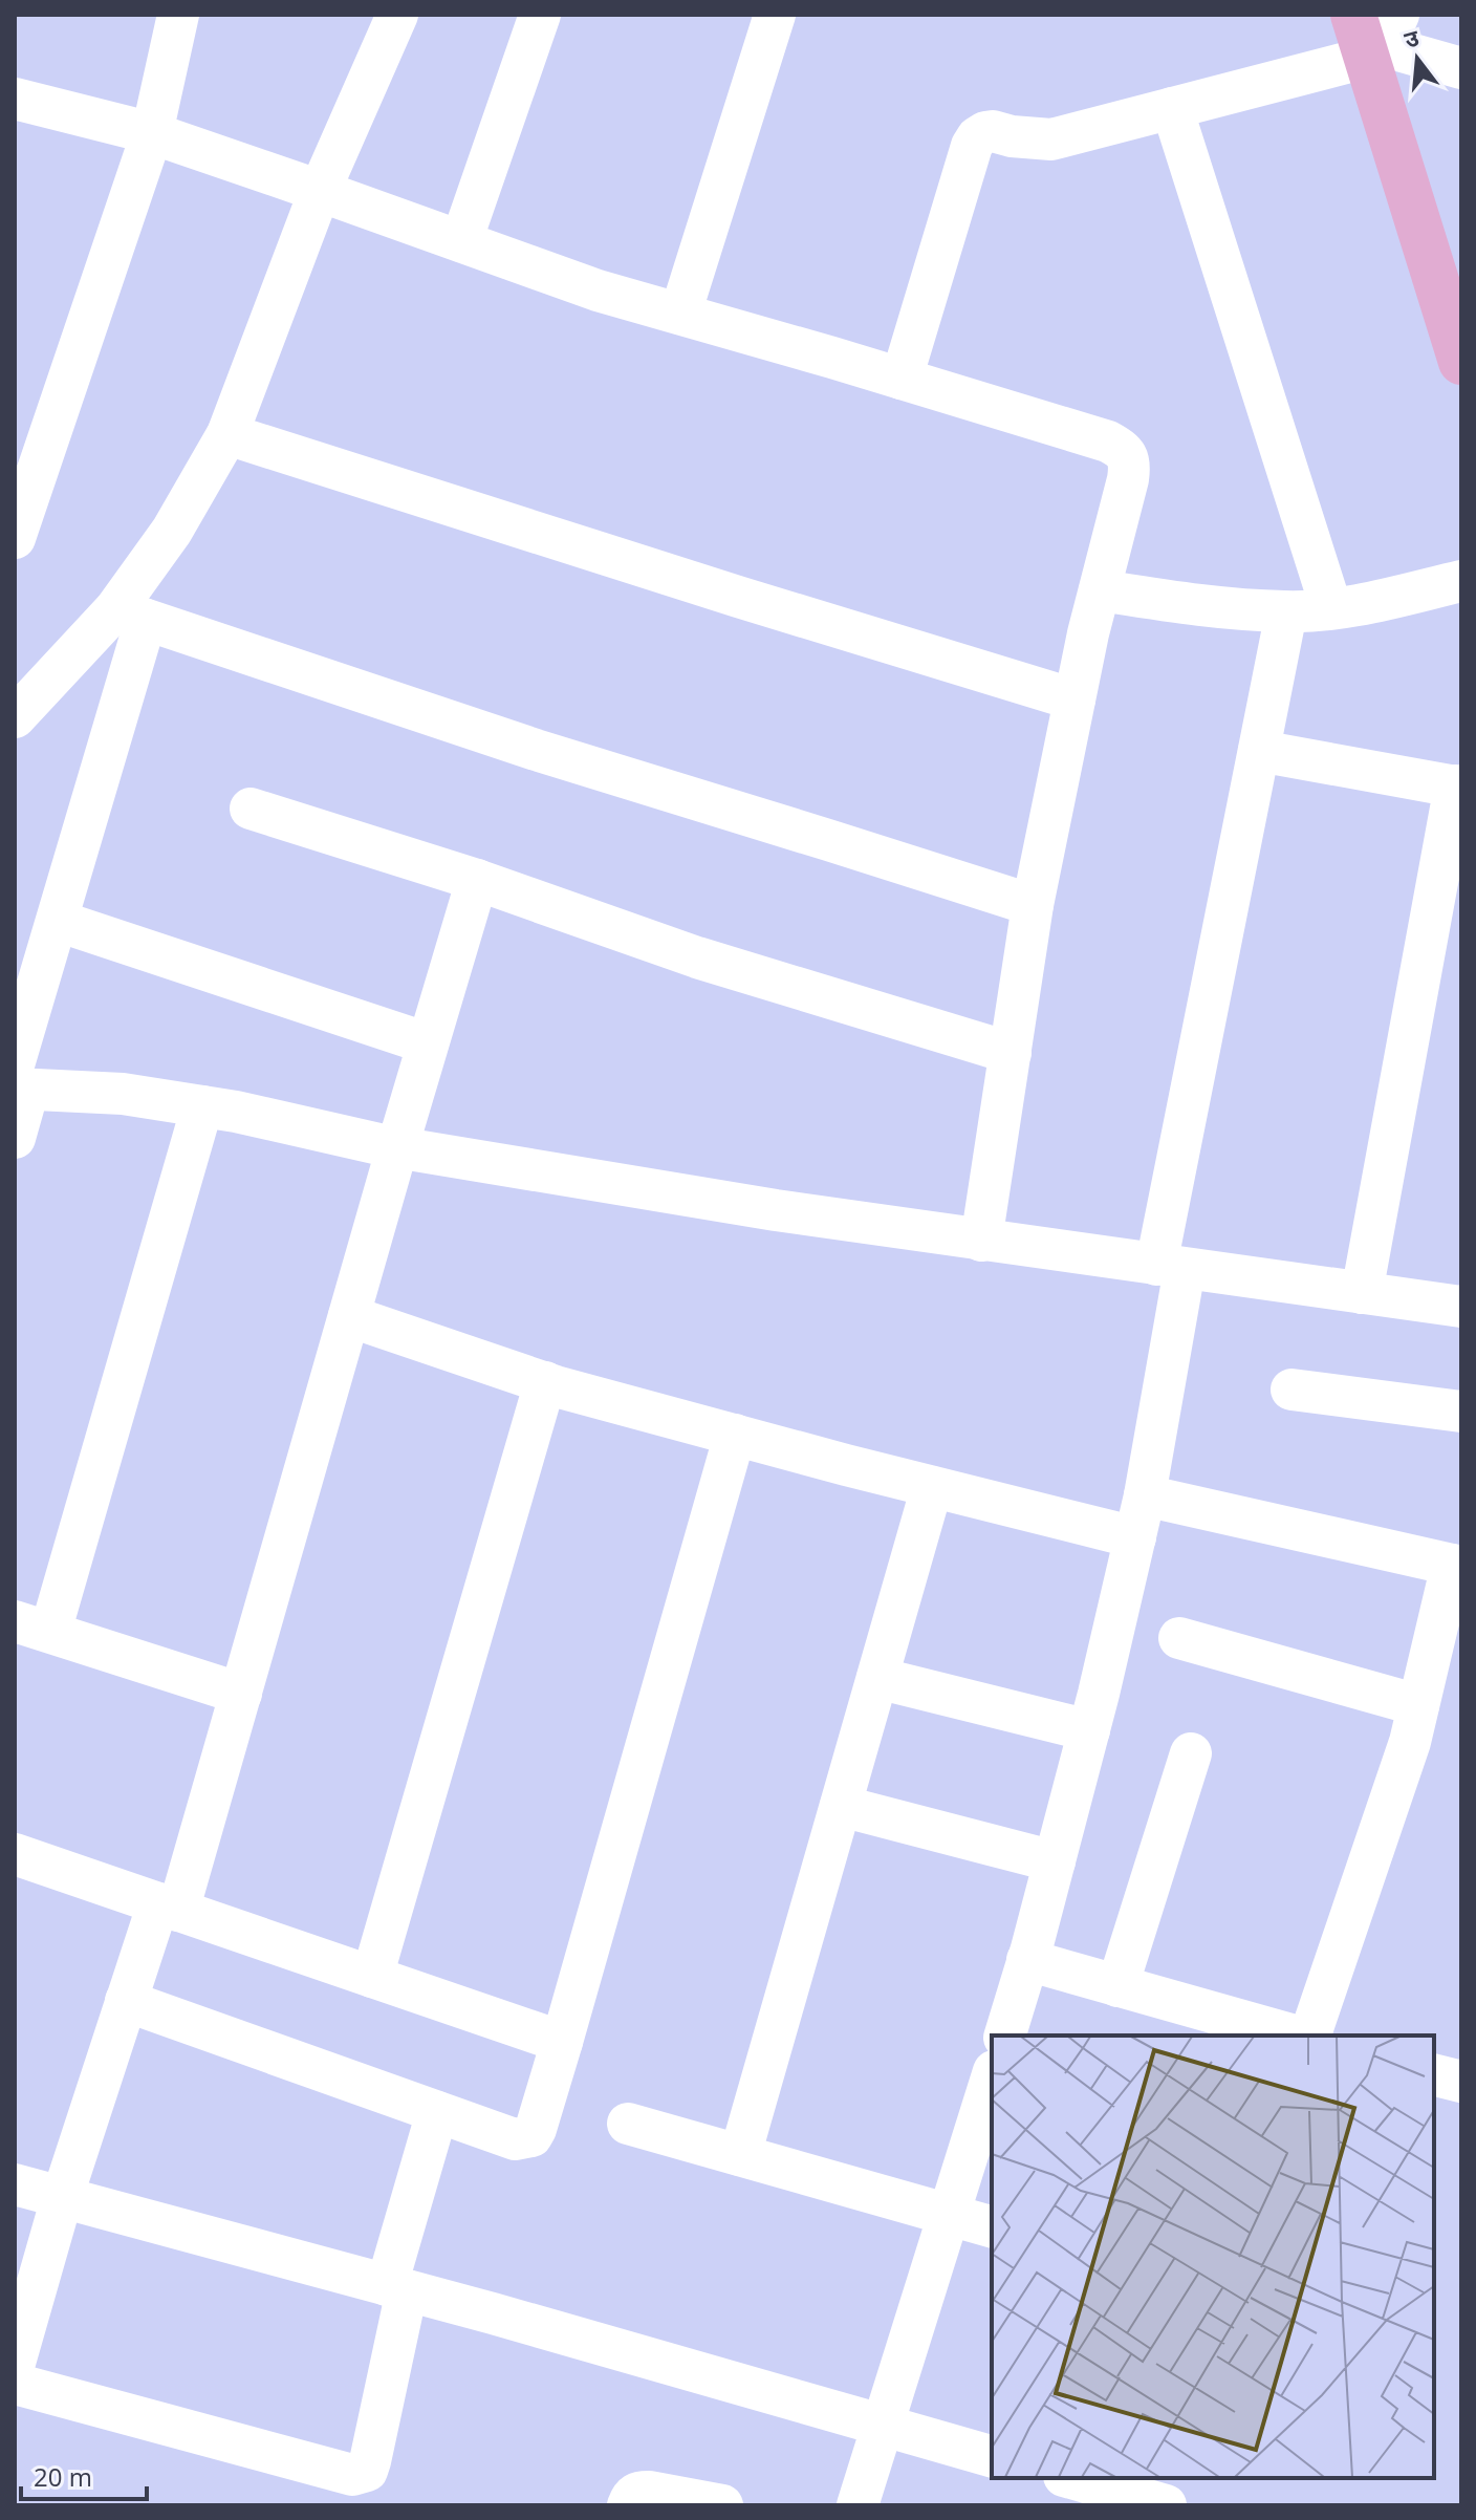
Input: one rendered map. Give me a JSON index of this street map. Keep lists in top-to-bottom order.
{
  "scale_bar": "20 m",
  "north": "top"
}
